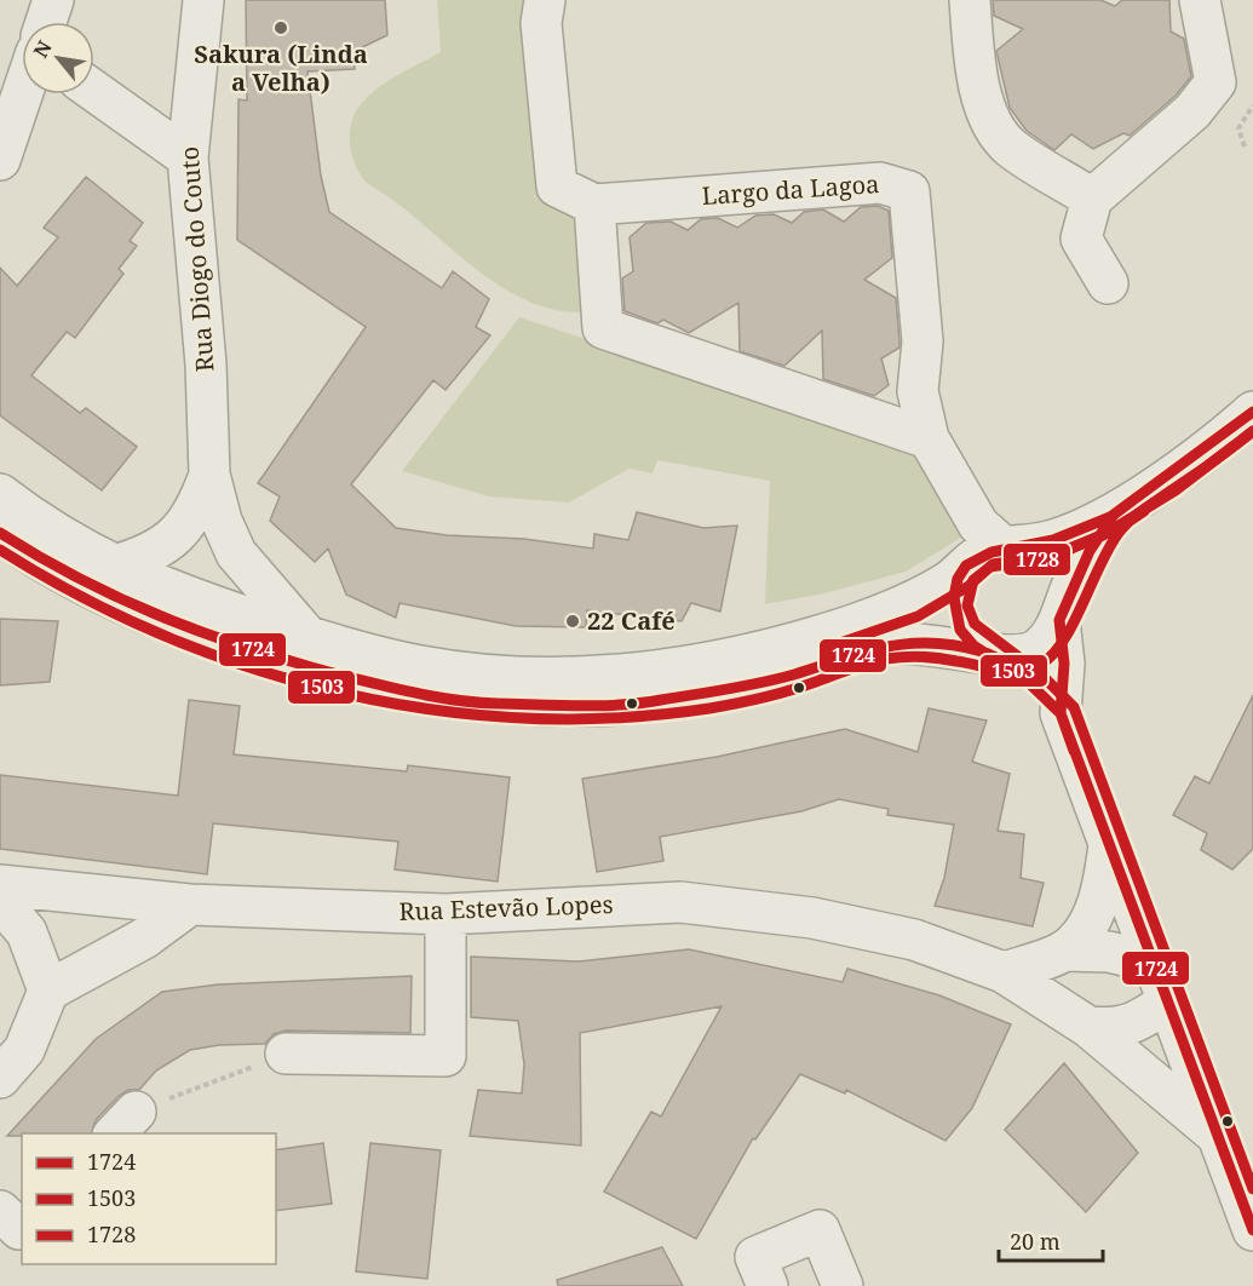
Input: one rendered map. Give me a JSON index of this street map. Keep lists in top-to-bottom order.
{
  "streets": {
    "street": ["Largo da Lagoa", "Rua Diogo do Couto", "Rua Estevão Lopes"]
  },
  "places": ["Sakura (Linda a Velha)", "22 Café"],
  "lines": ["transit line 1724", "transit line 1503", "transit line 1728"],
  "legend": ["1724", "1503", "1728"],
  "scale_bar": "20 m",
  "north": "top left"
}
